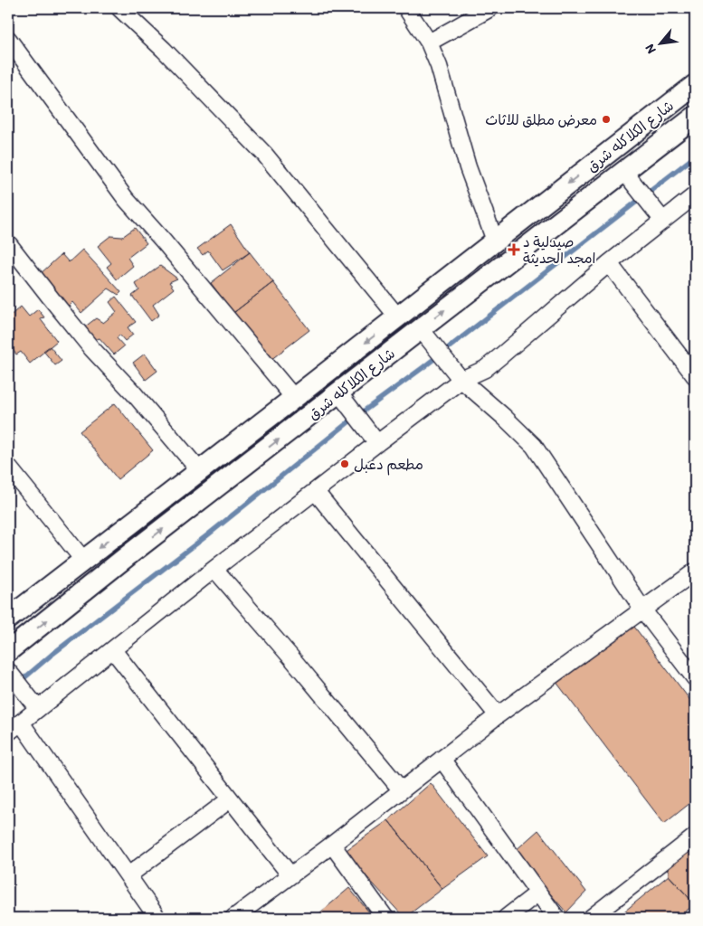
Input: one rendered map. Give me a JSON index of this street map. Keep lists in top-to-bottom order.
{
  "streets": {
    "street": ["شارع الكلاكله شرق"]
  },
  "places": {
    "other": ["معرض مطلق للاثاث", "مطعم دعبل"],
    "health": ["صيدلية د امجد الحديثة"]
  },
  "north": "bottom left"
}
